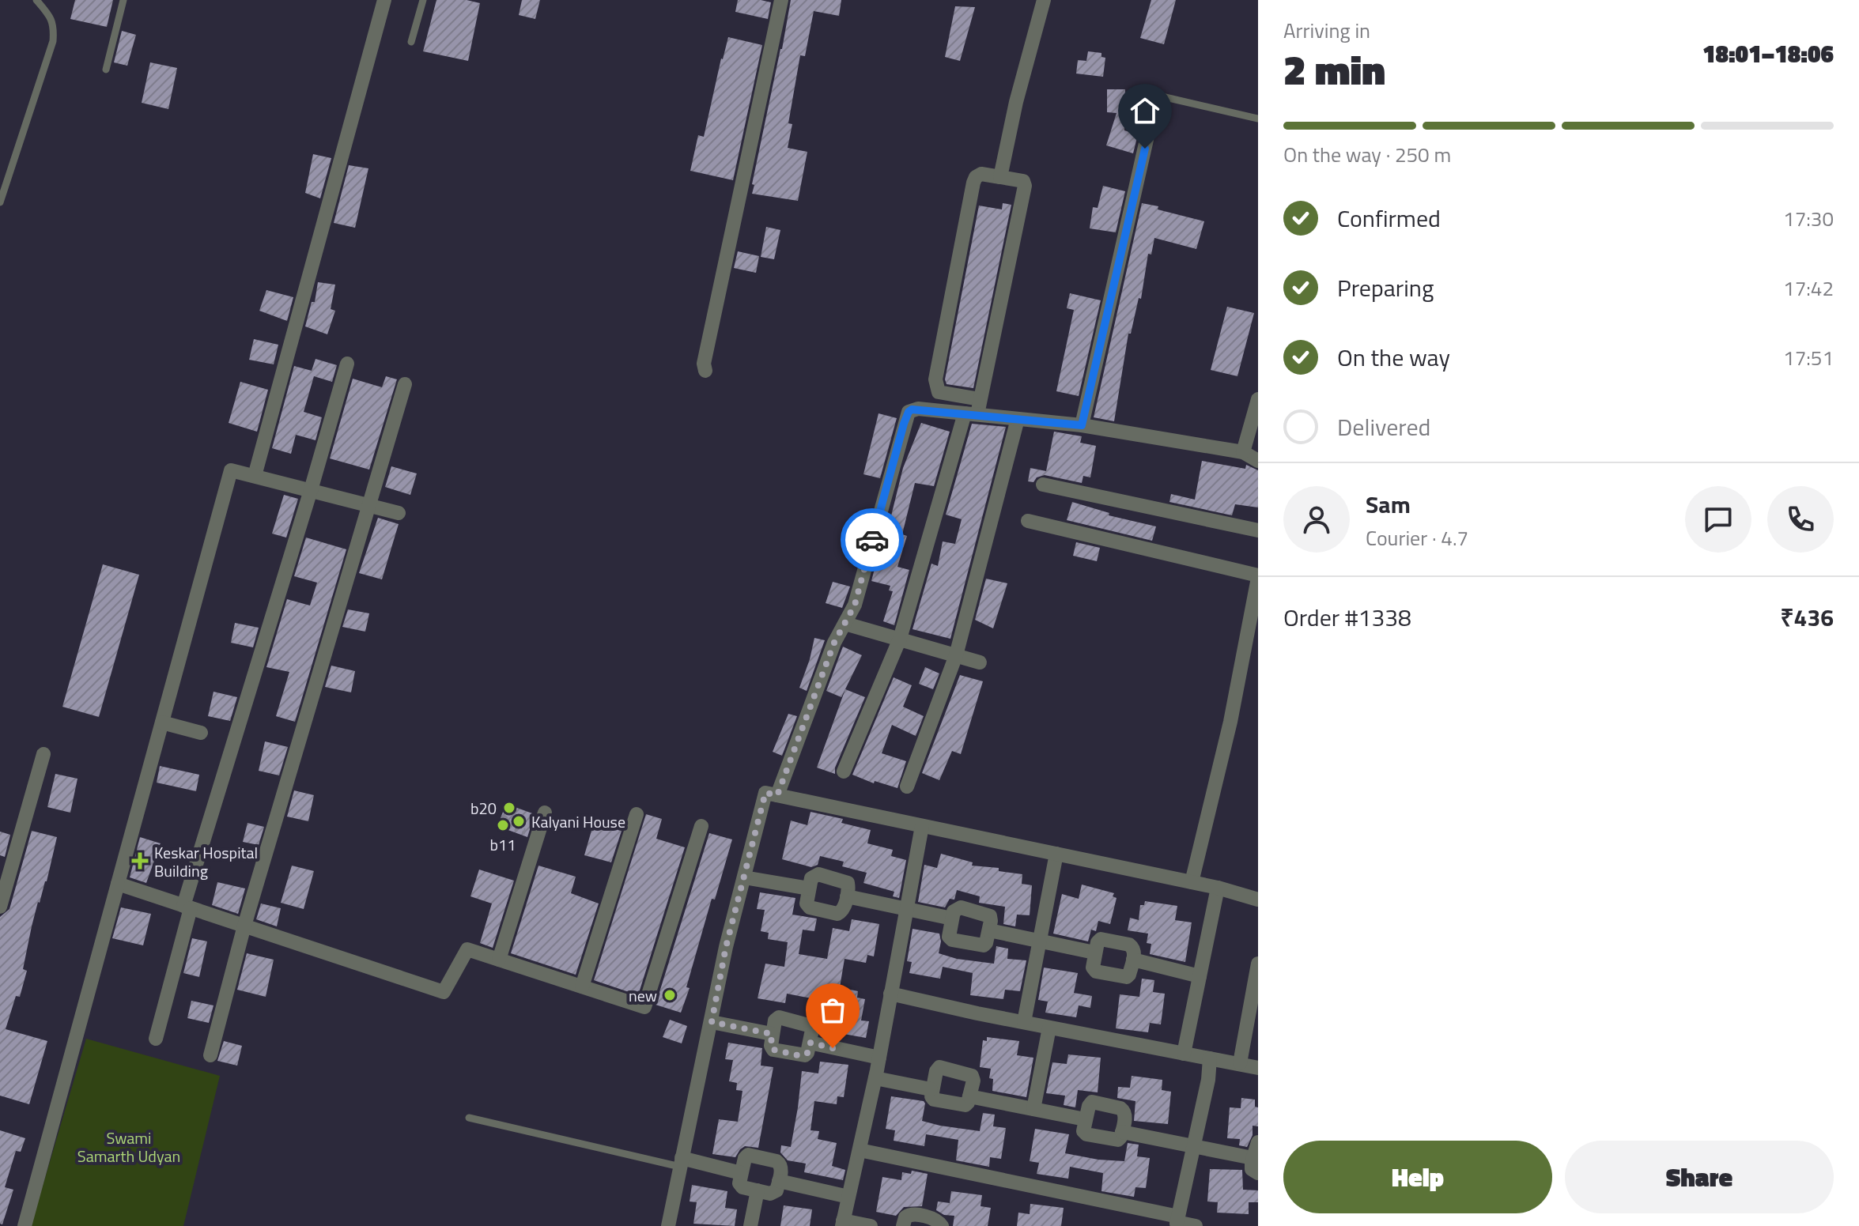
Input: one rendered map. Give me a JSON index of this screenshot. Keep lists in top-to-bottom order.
{
  "parks": ["Swami Samarth Udyan"],
  "places": {
    "other": [
      "b20",
      "Kalyani House",
      "b11",
      "new"
    ],
    "health": ["Keskar Hospital Building"]
  },
  "page": {
    "heading": ["2 min", "Arriving in", "18:01–18:06"],
    "panel": [
      "Sam",
      "Courier · 4.7",
      "Order #1338",
      "₹436"
    ],
    "bar": "On the way · 250 m",
    "list": [
      ["Confirmed", "17:30"],
      ["Preparing", "17:42"],
      ["On the way", "17:51"],
      "Delivered"
    ],
    "buttons": ["Help", "Share"]
  }
}
